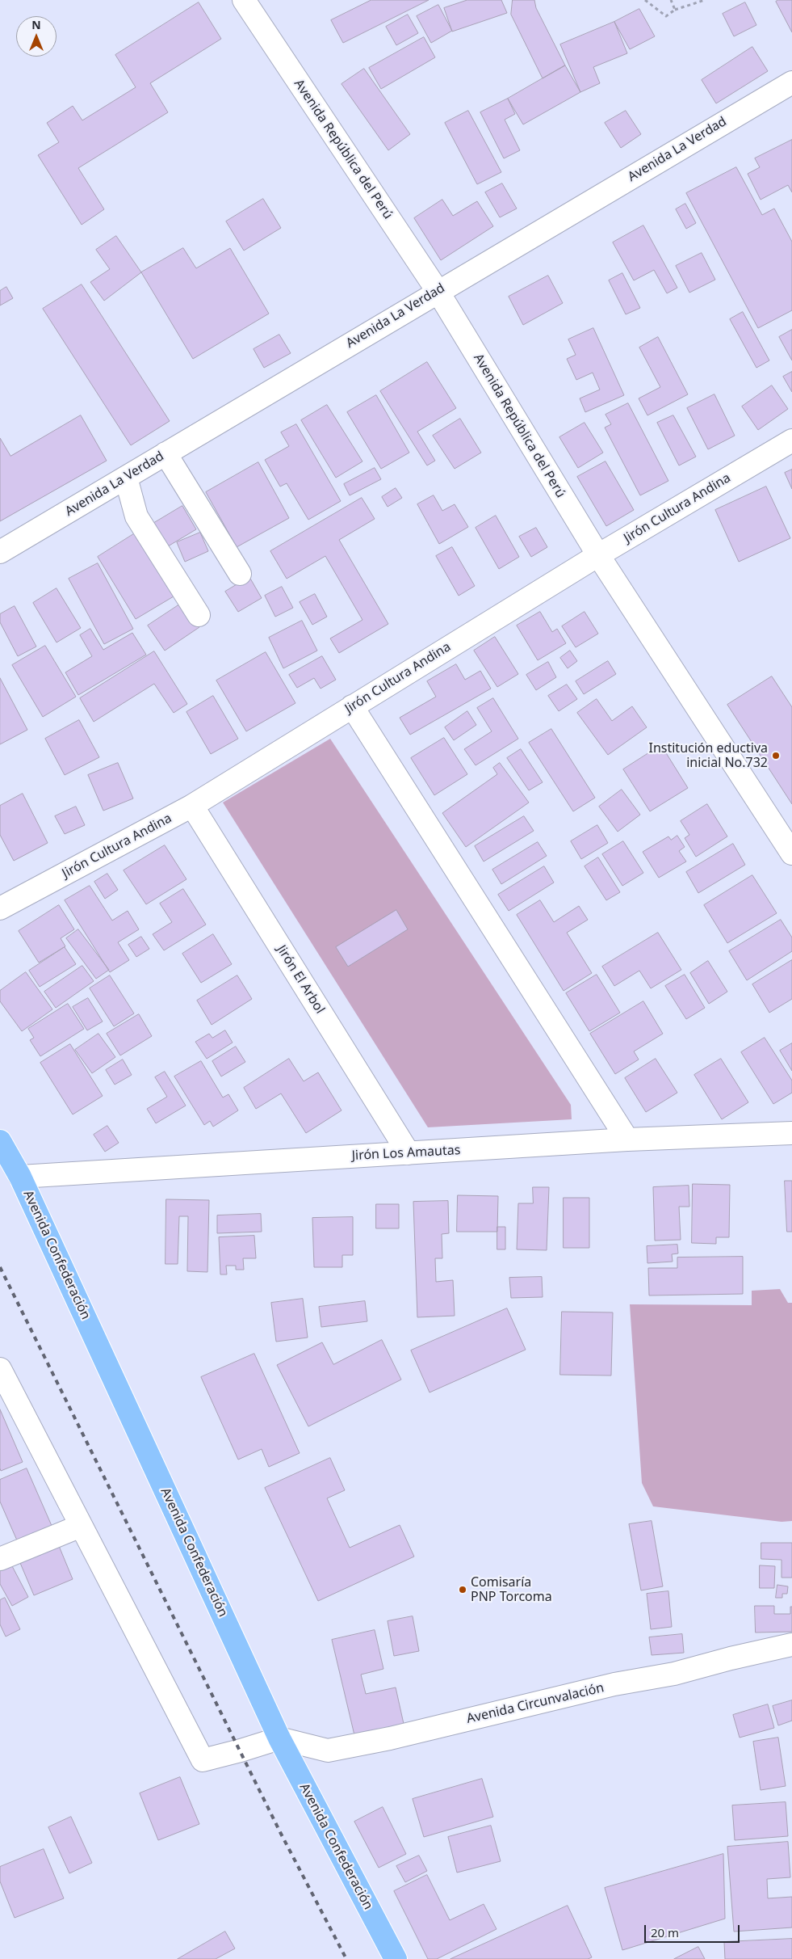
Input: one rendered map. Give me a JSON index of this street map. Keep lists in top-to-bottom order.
{
  "streets": {
    "highway": ["Avenida Confederación"],
    "street": [
      "Avenida República del Perú",
      "Avenida La Verdad",
      "Jirón Cultura Andina",
      "Jirón El Arbol",
      "Jirón Los Amautas",
      "Avenida Circunvalación"
    ]
  },
  "crossings": [
    ["Avenida República del Perú", "Avenida La Verdad"],
    ["Avenida República del Perú", "Jirón Cultura Andina"],
    ["Jirón Cultura Andina", "Jirón El Arbol"],
    ["Jirón El Arbol", "Jirón Los Amautas"],
    ["Jirón Los Amautas", "Avenida Confederación"],
    ["Avenida Confederación", "Avenida Circunvalación"]
  ],
  "places": ["Institución eductiva inicial No.732", "Comisaría PNP Torcoma"],
  "scale_bar": "20 m",
  "north": "top"
}
